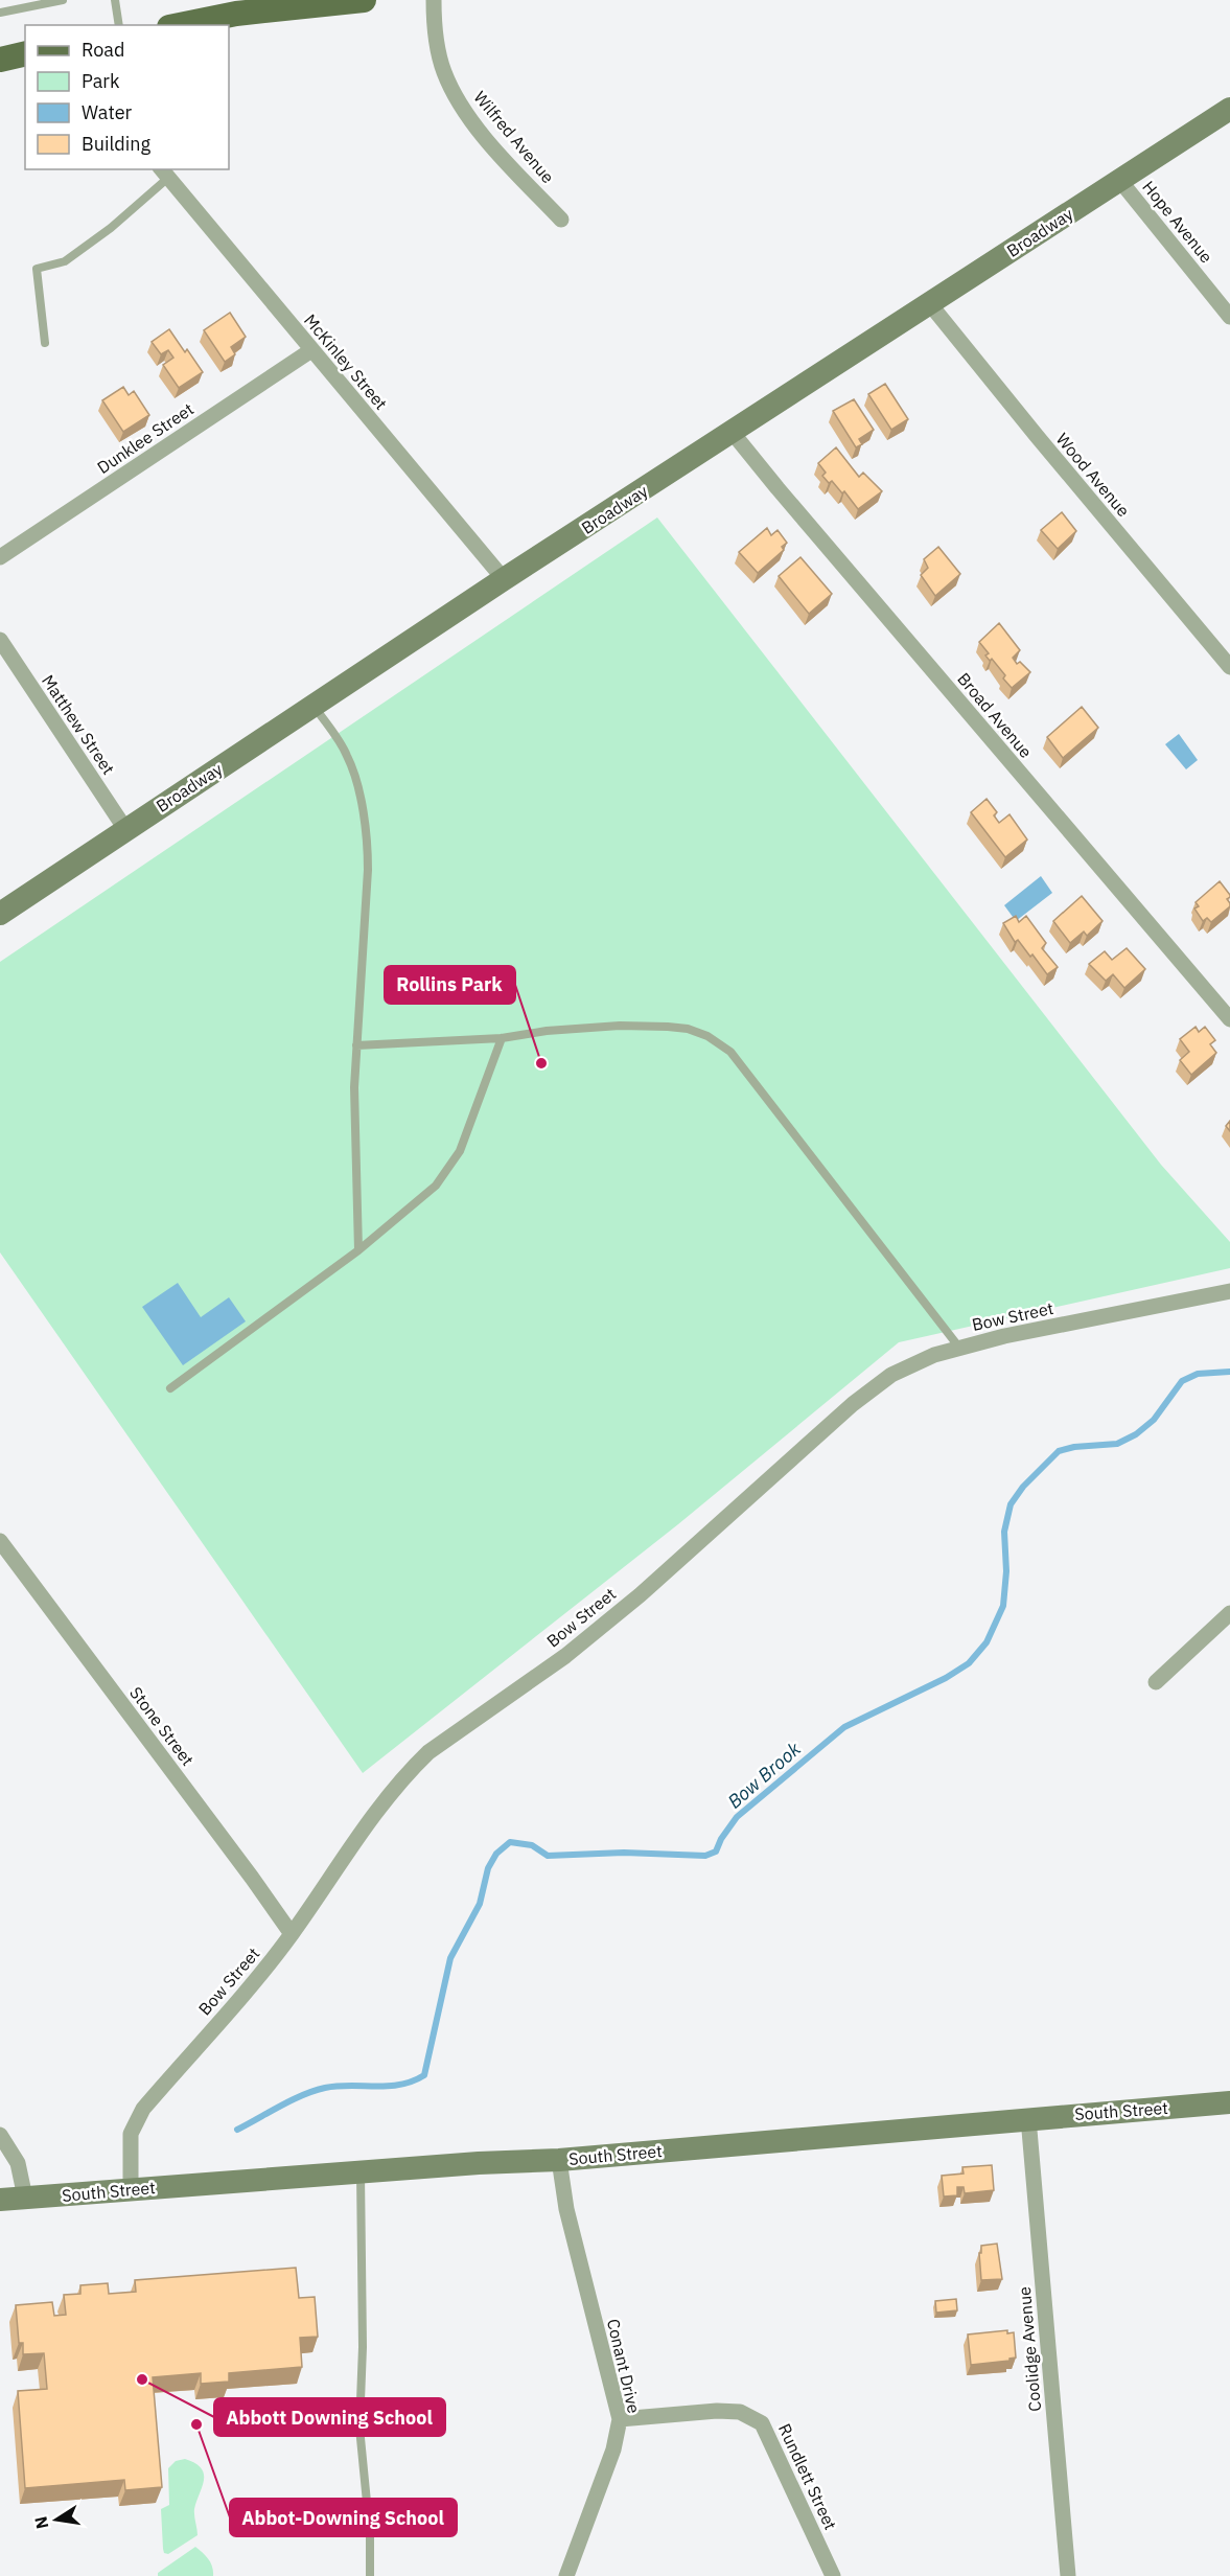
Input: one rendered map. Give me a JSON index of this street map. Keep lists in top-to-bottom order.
{
  "streets": {
    "street": [
      "Wilfred Avenue",
      "Hope Avenue",
      "Broadway",
      "McKinley Street",
      "Dunklee Street",
      "Wood Avenue",
      "Broad Avenue",
      "Matthew Street",
      "Bow Street",
      "Stone Street",
      "South Street",
      "Coolidge Avenue",
      "Conant Drive",
      "Rundlett Street"
    ]
  },
  "crossings": [
    ["Hope Avenue", "Broadway"],
    ["Broadway", "McKinley Street"],
    ["Broadway", "Wood Avenue"],
    ["Broadway", "Broad Avenue"],
    ["Broadway", "Matthew Street"],
    ["McKinley Street", "Dunklee Street"],
    ["Bow Street", "Stone Street"],
    ["Bow Street", "South Street"],
    ["South Street", "Coolidge Avenue"],
    ["South Street", "Conant Drive"],
    ["Conant Drive", "Rundlett Street"]
  ],
  "water": ["Bow Brook"],
  "places": ["Rollins Park", "Abbott Downing School", "Abbot-Downing School"],
  "legend": [
    "Road",
    "Park",
    "Water",
    "Building"
  ],
  "north": "left"
}
